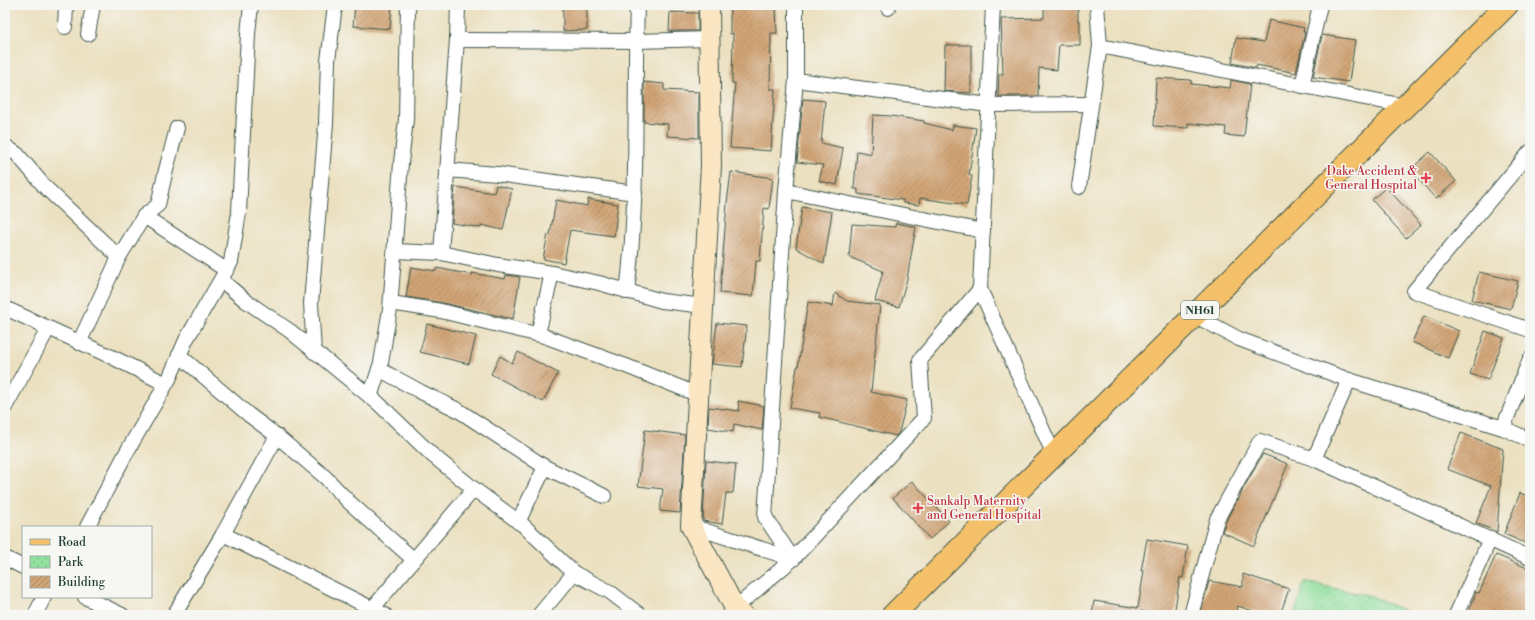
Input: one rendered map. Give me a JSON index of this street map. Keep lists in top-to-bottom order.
{
  "streets": {
    "main road": ["NH61"]
  },
  "places": {
    "health": ["Dake Accident & General Hospital", "Sankalp Maternity and General Hospital"]
  },
  "legend": ["Road", "Park", "Building"]
}
